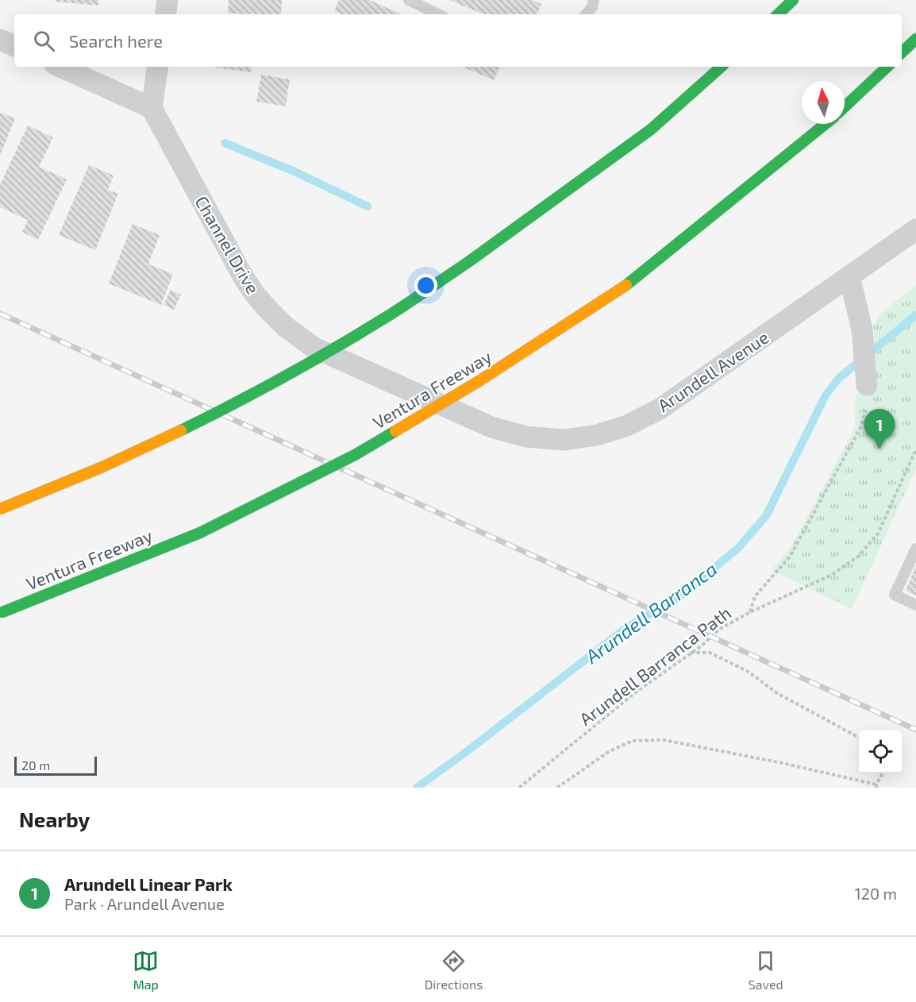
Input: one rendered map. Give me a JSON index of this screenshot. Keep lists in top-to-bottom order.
{
  "streets": {
    "highway": ["Ventura Freeway"],
    "street": ["Channel Drive", "Arundell Avenue"],
    "path": ["Arundell Barranca Path"]
  },
  "crossings": [
    ["Channel Drive", "Arundell Avenue"]
  ],
  "water": ["Arundell Barranca"],
  "scale_bar": "20 m",
  "north": "top",
  "page": {
    "search": "Search here",
    "pins": "1",
    "scale": "20 m",
    "heading": "Nearby",
    "list": [
      {
        "mark": "1",
        "name": "Arundell Linear Park",
        "note": "Park · Arundell Avenue",
        "value": "120 m"
      }
    ],
    "nav": ["Map", "Directions", "Saved"]
  }
}
